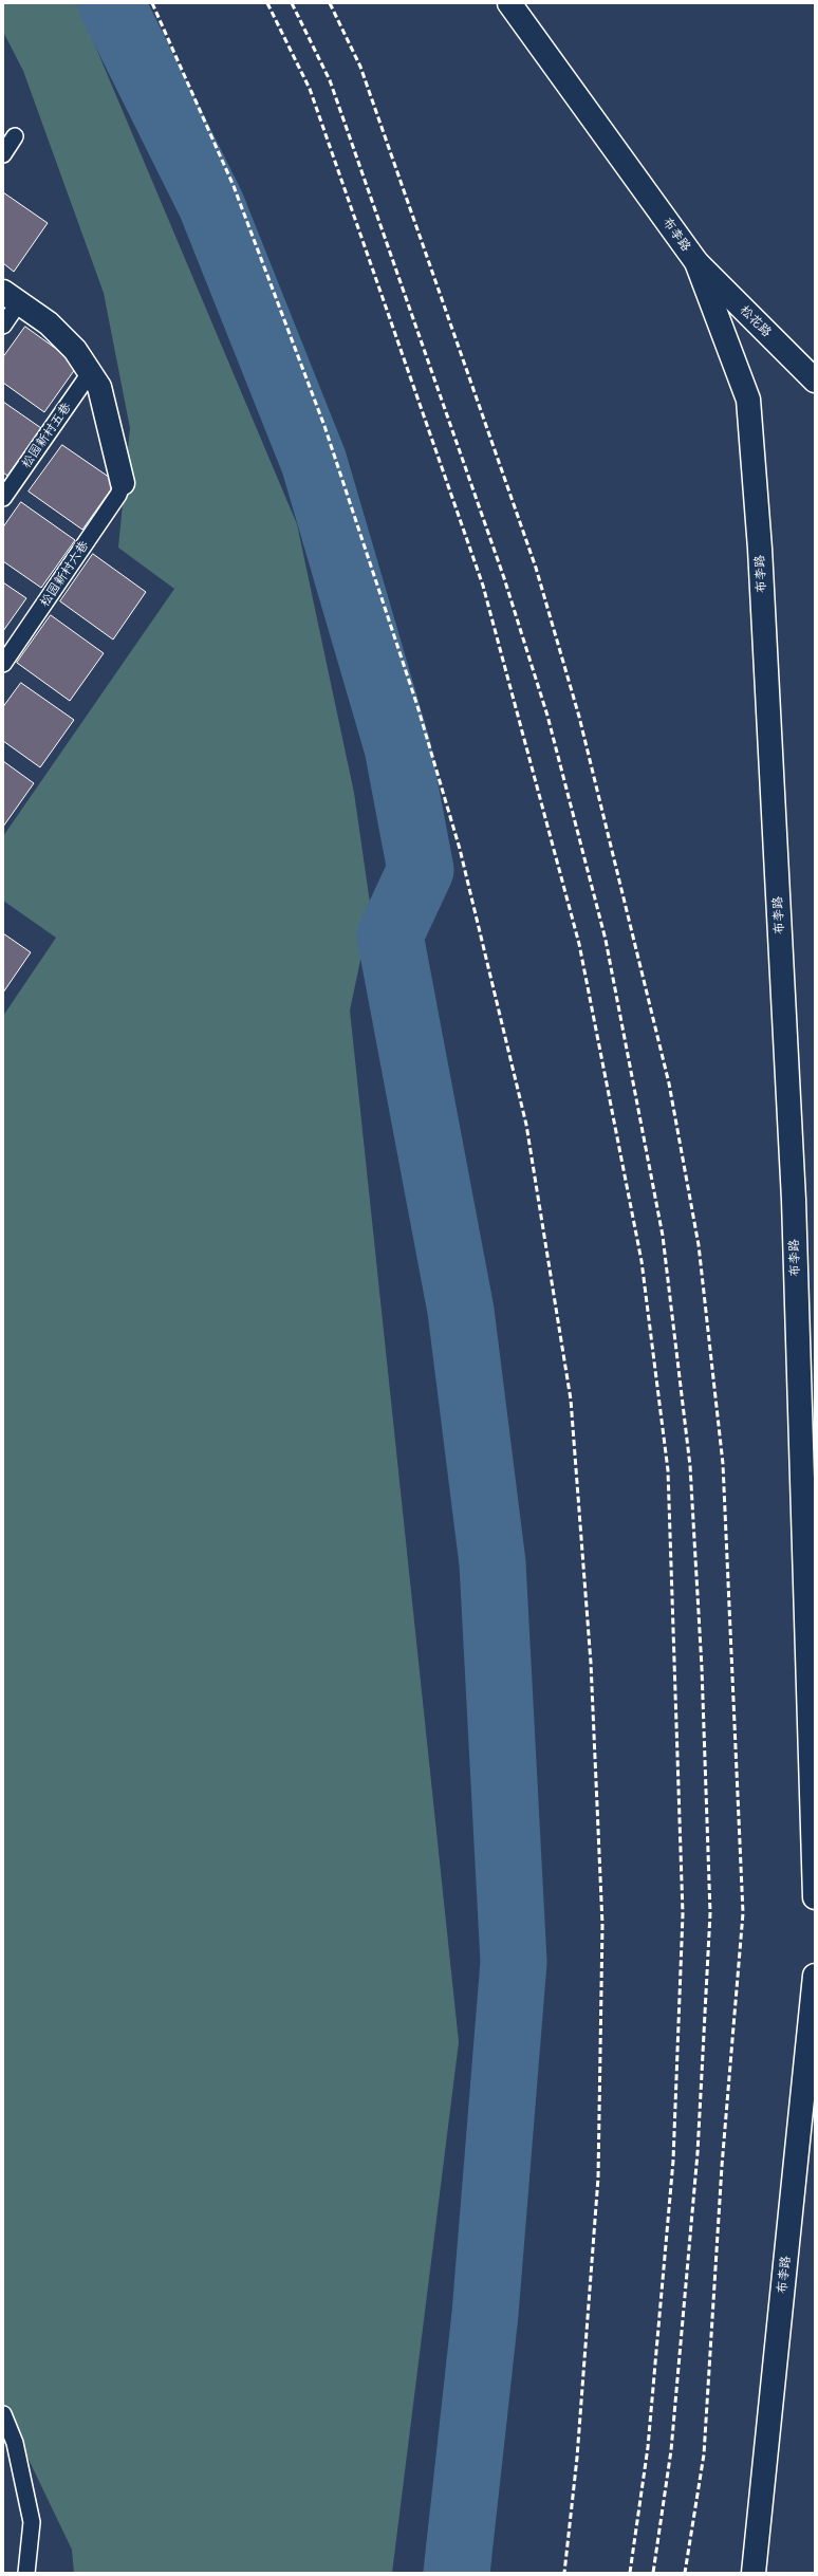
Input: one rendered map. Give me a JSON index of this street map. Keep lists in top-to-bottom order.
{
  "streets": {
    "main road": ["布李路", "松花路"],
    "lane": ["松园新村五巷", "松园新村六巷"]
  },
  "crossings": [
    ["布李路", "松花路"]
  ]
}
